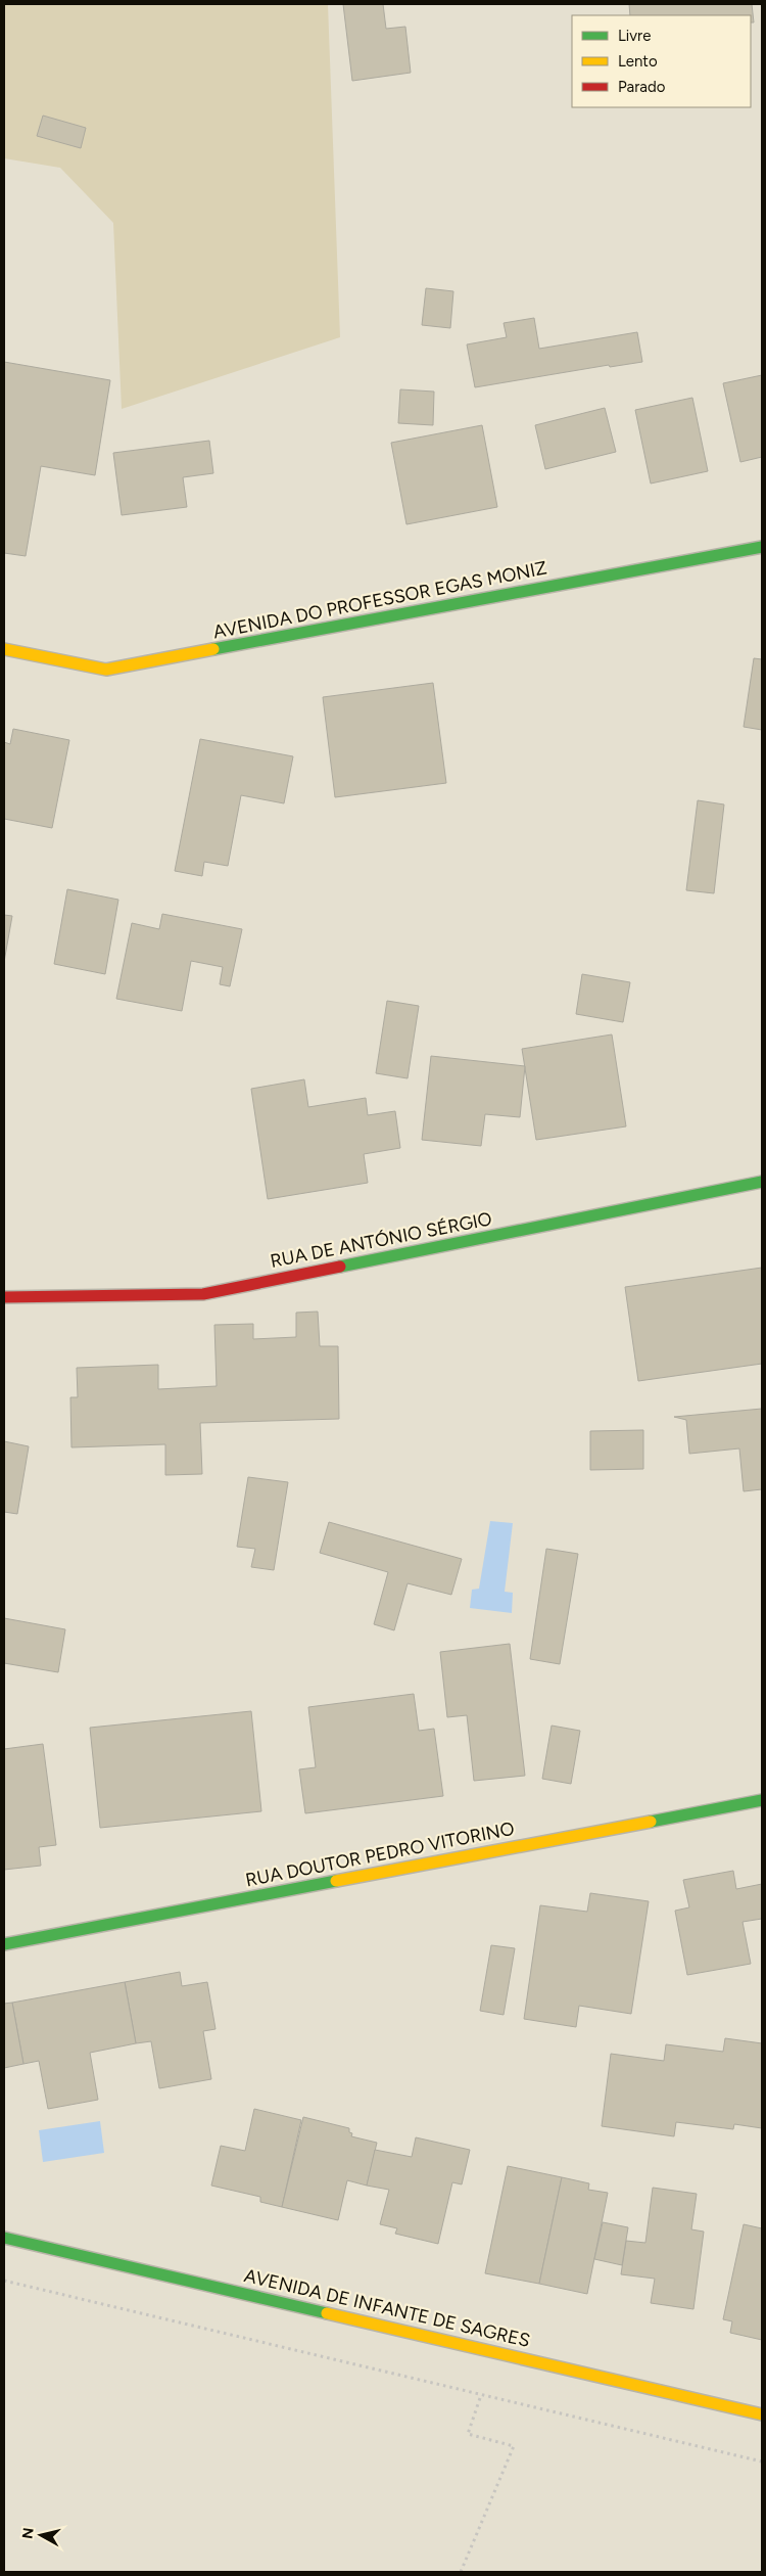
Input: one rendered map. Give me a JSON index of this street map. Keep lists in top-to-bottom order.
{
  "streets": {
    "street": [
      "AVENIDA DO PROFESSOR EGAS MONIZ",
      "RUA DE ANTÓNIO SÉRGIO",
      "RUA DOUTOR PEDRO VITORINO",
      "AVENIDA DE INFANTE DE SAGRES"
    ]
  },
  "legend": ["Livre", "Lento", "Parado"],
  "north": "left"
}
